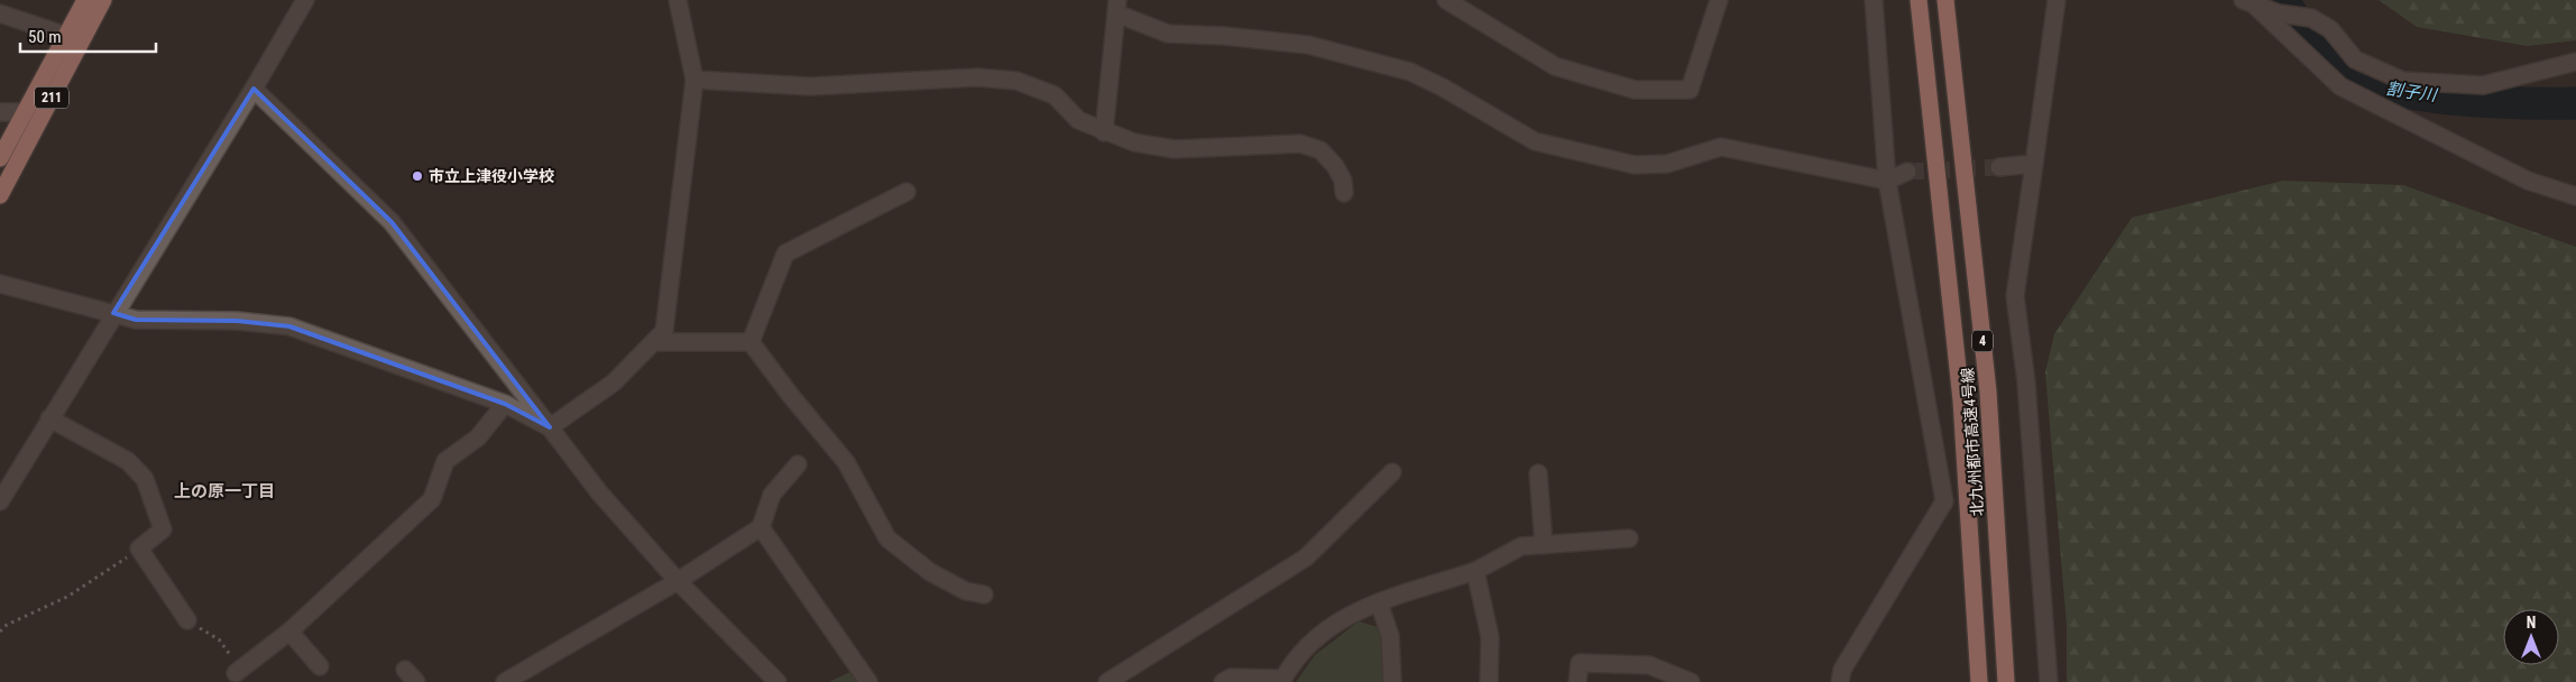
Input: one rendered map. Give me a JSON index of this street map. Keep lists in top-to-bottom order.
{
  "streets": {
    "highway": ["211", "4", "北九州都市高速4号線"]
  },
  "districts": ["上の原一丁目"],
  "water": ["割子川"],
  "places": ["市立上津役小学校"],
  "scale_bar": "50 m",
  "north": "top"
}
